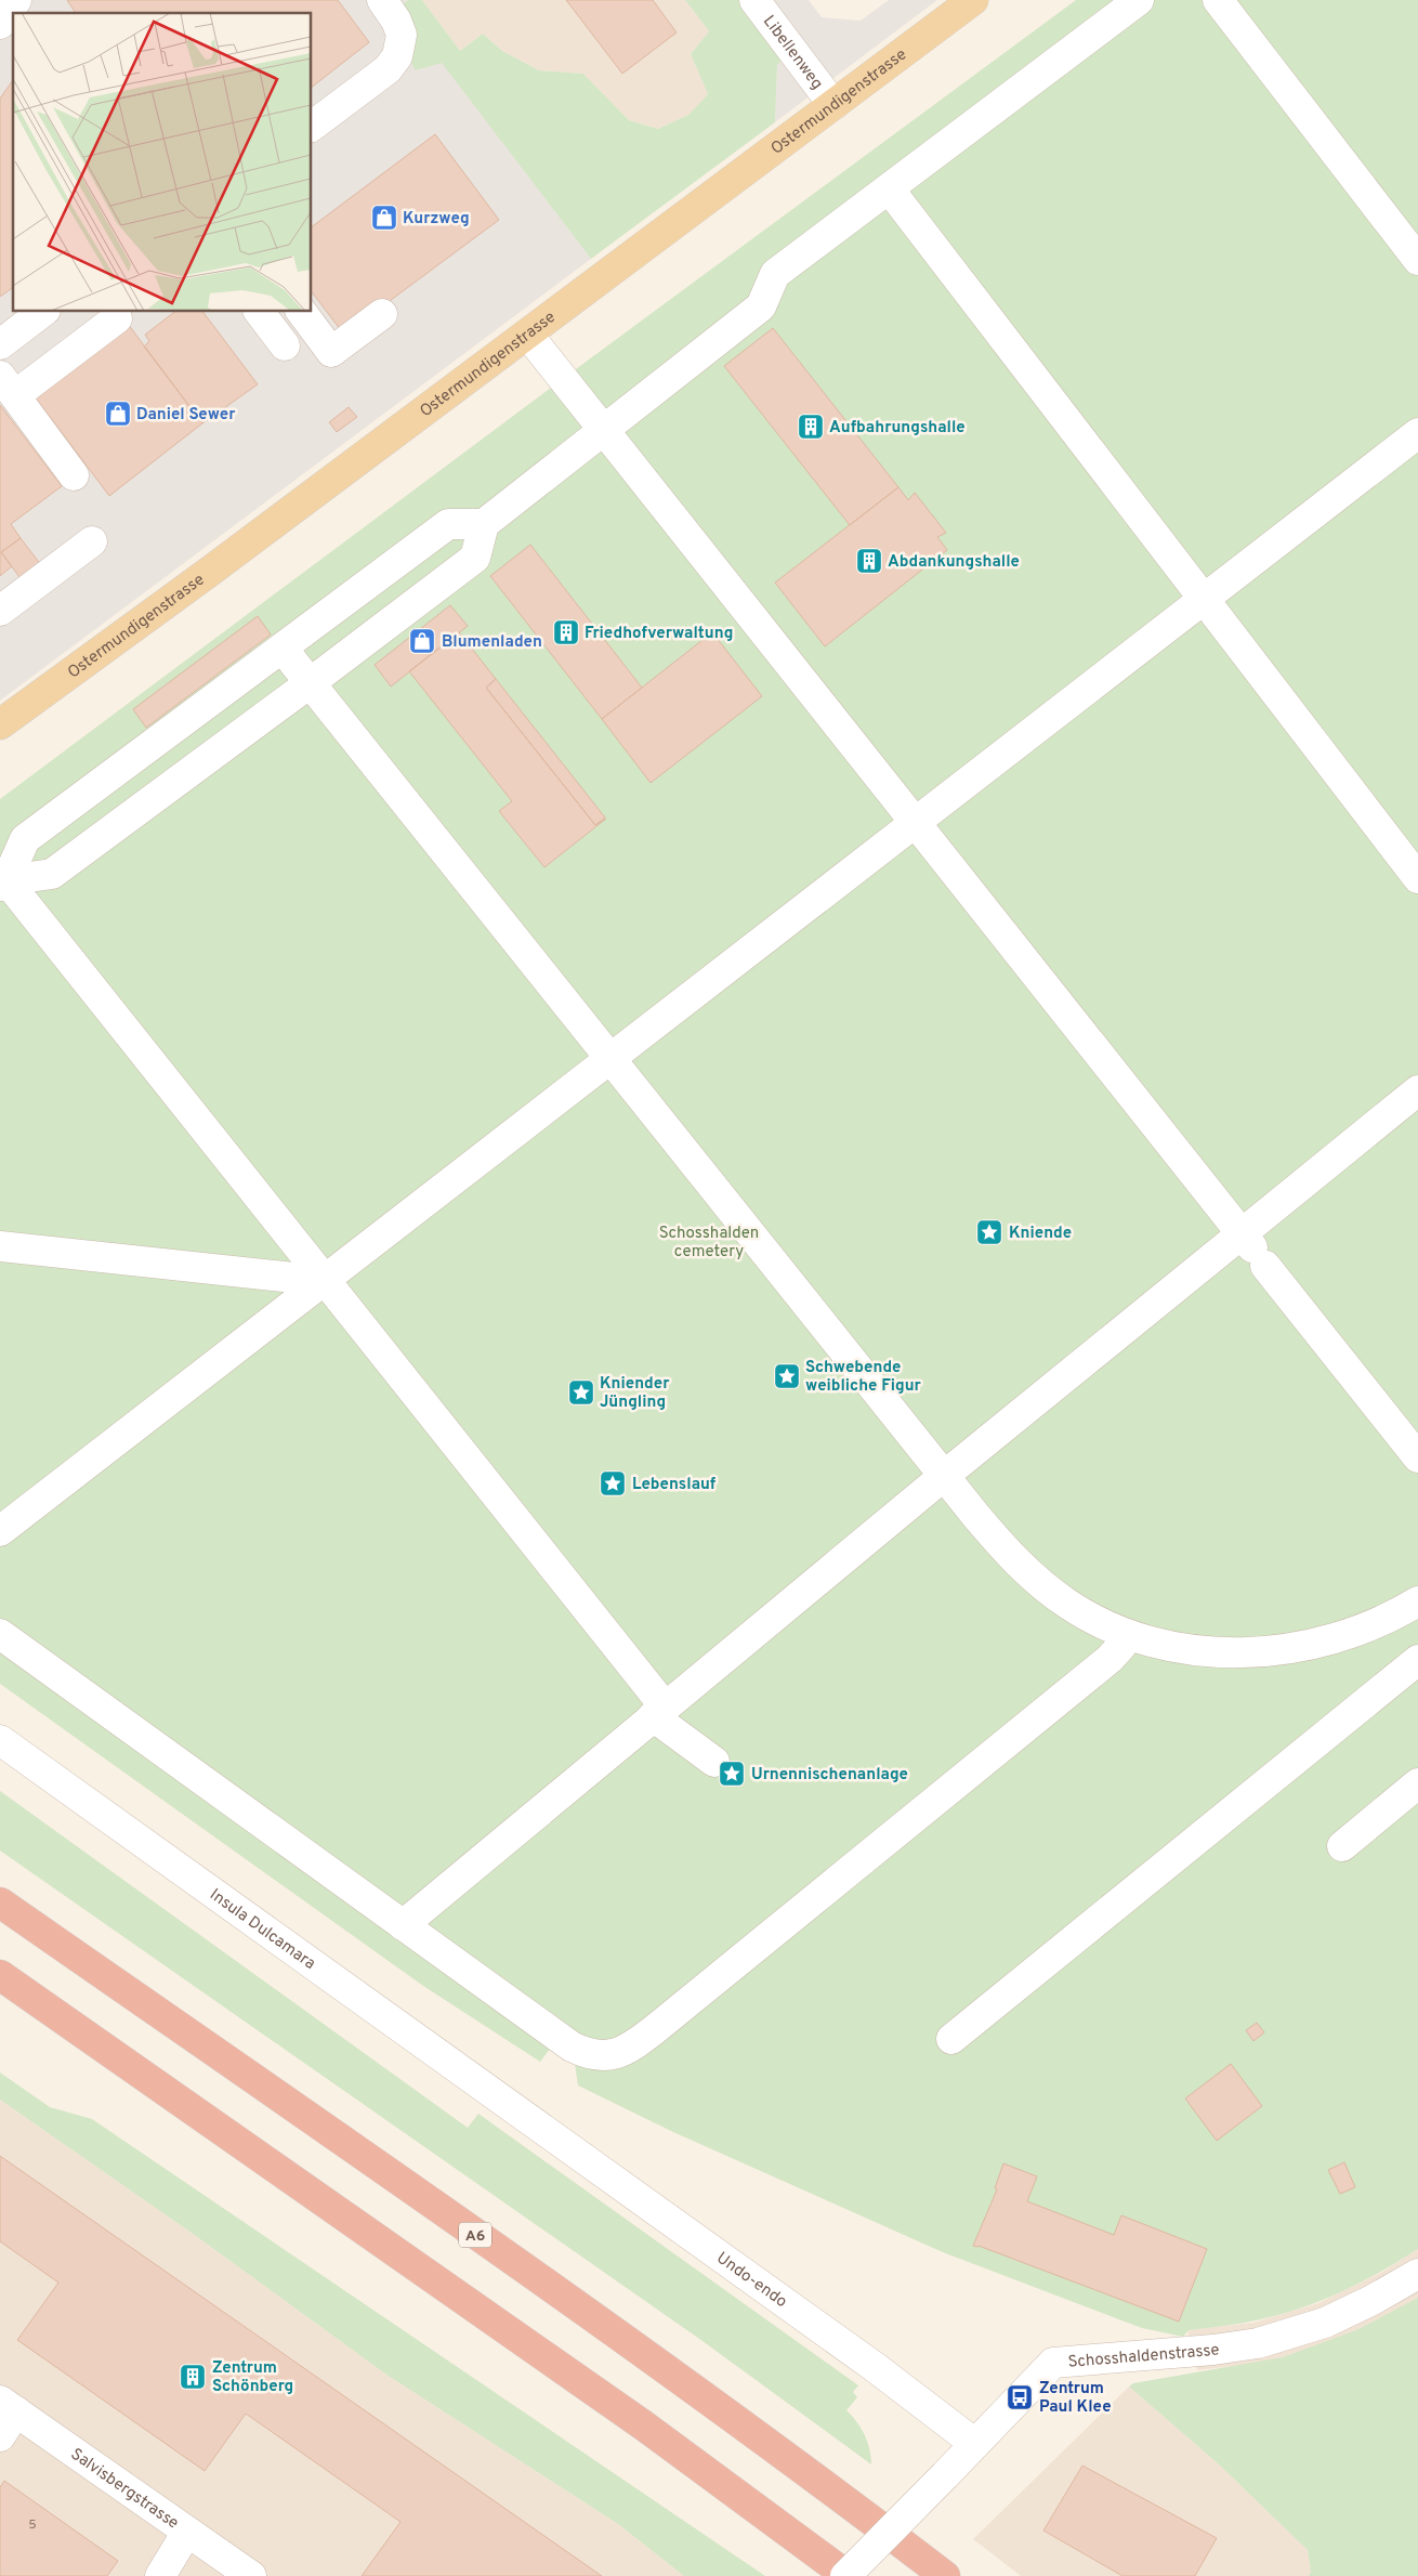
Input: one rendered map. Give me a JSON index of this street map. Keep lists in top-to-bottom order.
{
  "streets": {
    "highway": ["A6"],
    "main road": ["Ostermundigenstrasse"],
    "street": [
      "Libellenweg",
      "Insula Dulcamara",
      "Undo-endo",
      "Schosshaldenstrasse",
      "Salvisbergstrasse"
    ]
  },
  "crossings": [
    ["Libellenweg", "Ostermundigenstrasse"],
    ["Insula Dulcamara", "Undo-endo"],
    ["Undo-endo", "Schosshaldenstrasse"]
  ],
  "parks": ["Schosshalden cemetery"],
  "places": {
    "shop": ["Kurzweg", "Daniel Sewer", "Blumenladen"],
    "building": [
      "Aufbahrungshalle",
      "Abdankungshalle",
      "Friedhofverwaltung",
      "Zentrum Schönberg"
    ],
    "place": [
      "Kniende",
      "Schwebende weibliche Figur",
      "Kniender Jüngling",
      "Lebenslauf",
      "Urnennischenanlage"
    ],
    "bus stop": ["Zentrum Paul Klee"]
  },
  "house_numbers": ["5"]
}
